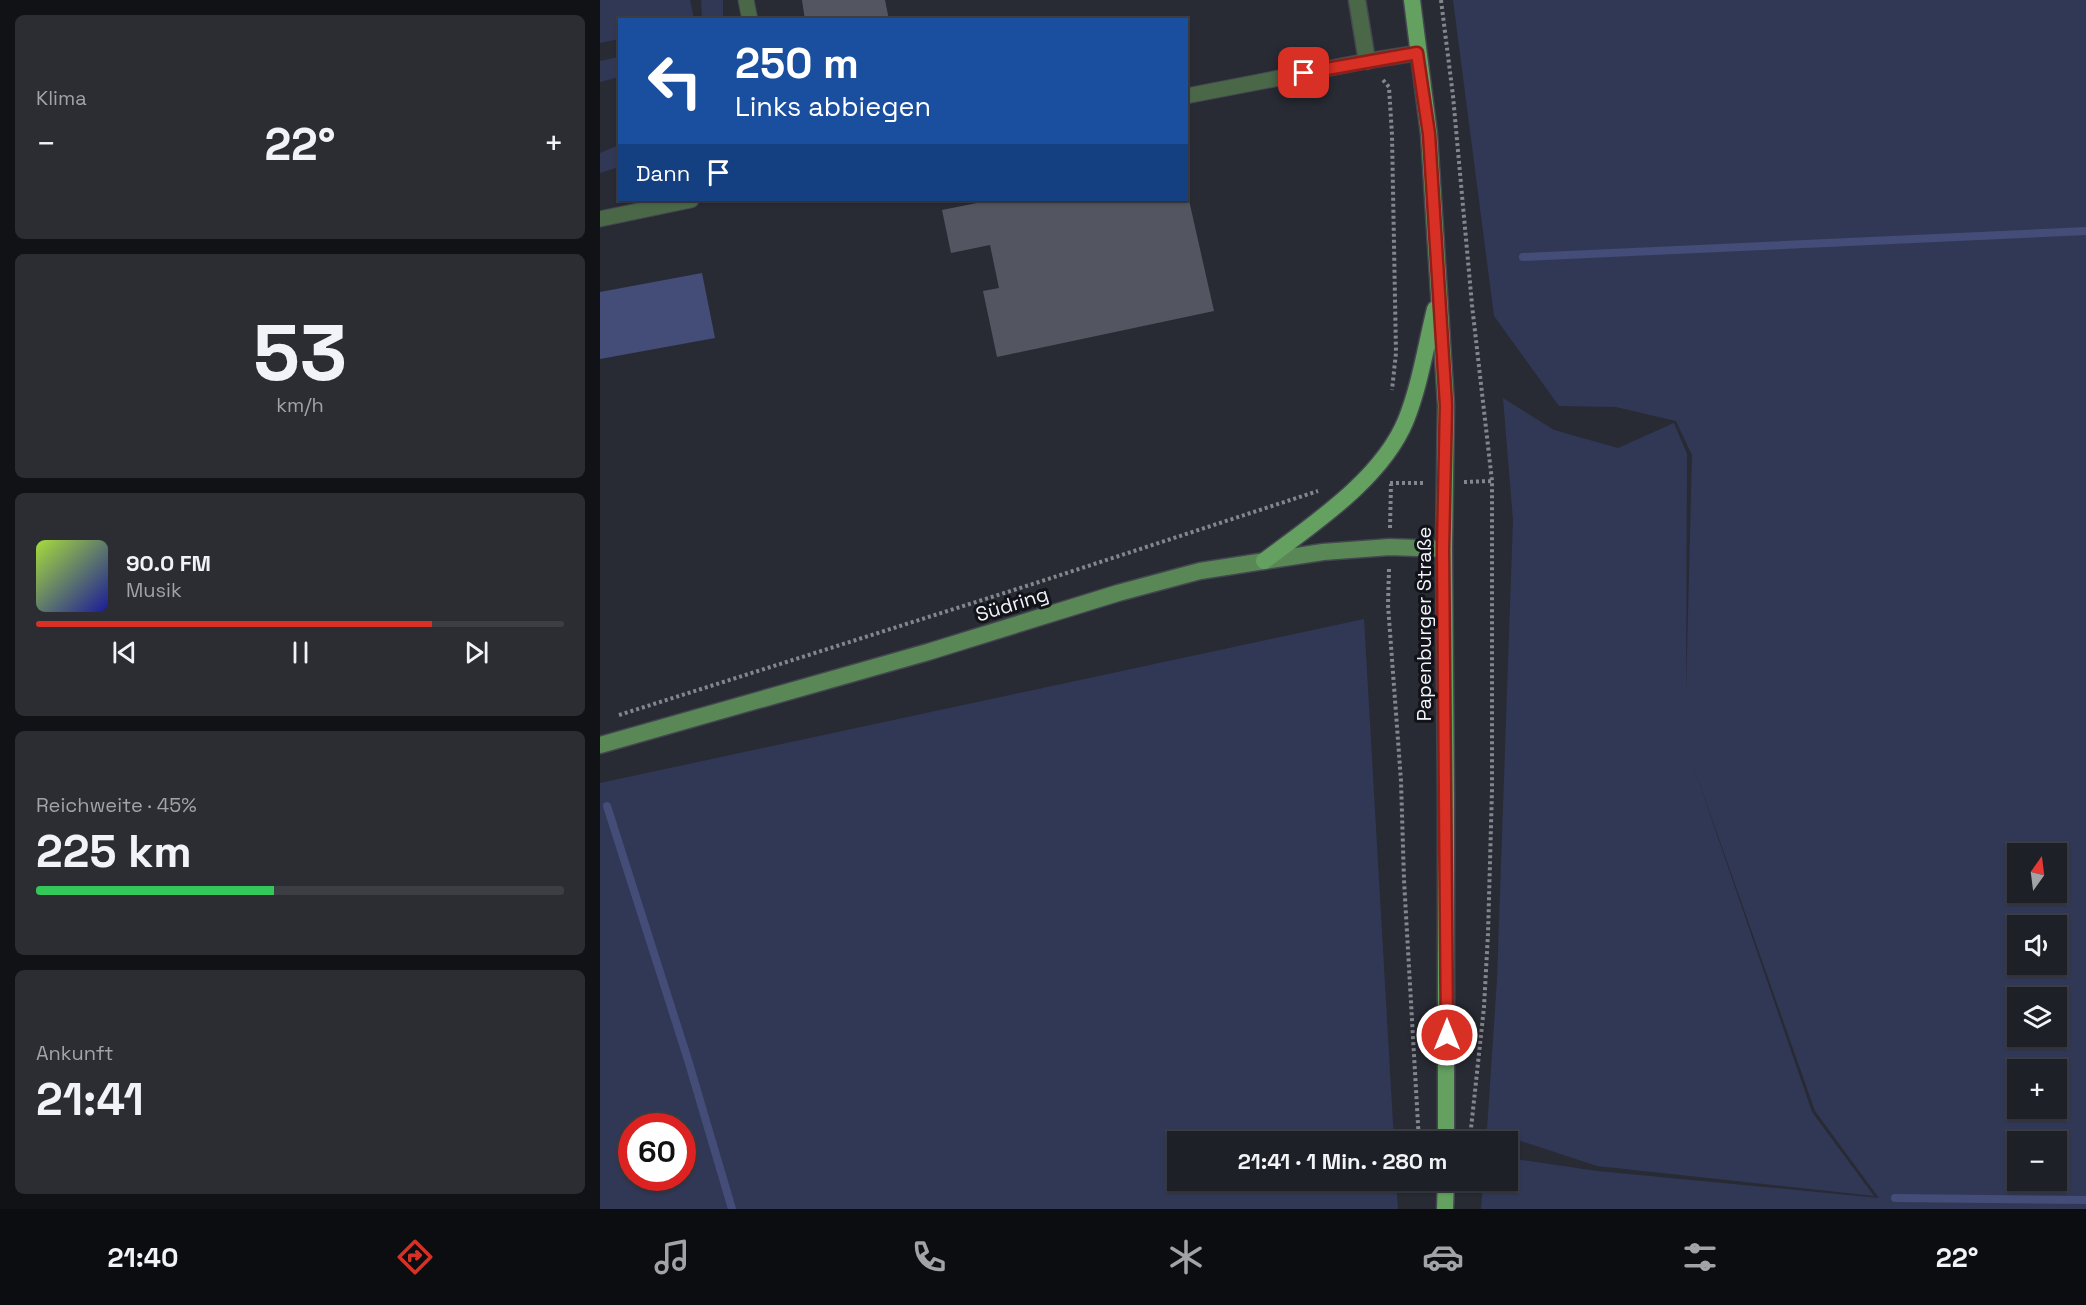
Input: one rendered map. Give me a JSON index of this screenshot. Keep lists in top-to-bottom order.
{
  "streets": {
    "main road": ["Südring", "Papenburger Straße"]
  },
  "crossings": [
    ["Südring", "Papenburger Straße"]
  ],
  "north": "top",
  "page": {
    "tile": [
      "Klima",
      ["53", "km/h"],
      ["Reichweite · 45%", "225 km"],
      ["Ankunft", "21:41"]
    ],
    "turn": ["250 m", "Links abbiegen"],
    "heat": ["−", "22°", "+"],
    "then": "Dann",
    "song": ["90.0 FM", "Musik"],
    "map_buttons": ["+", "−"],
    "limit": "60",
    "trip": "21:41 · 1 Min. · 280 m",
    "tabs": ["21:40", "22°"]
  }
}
